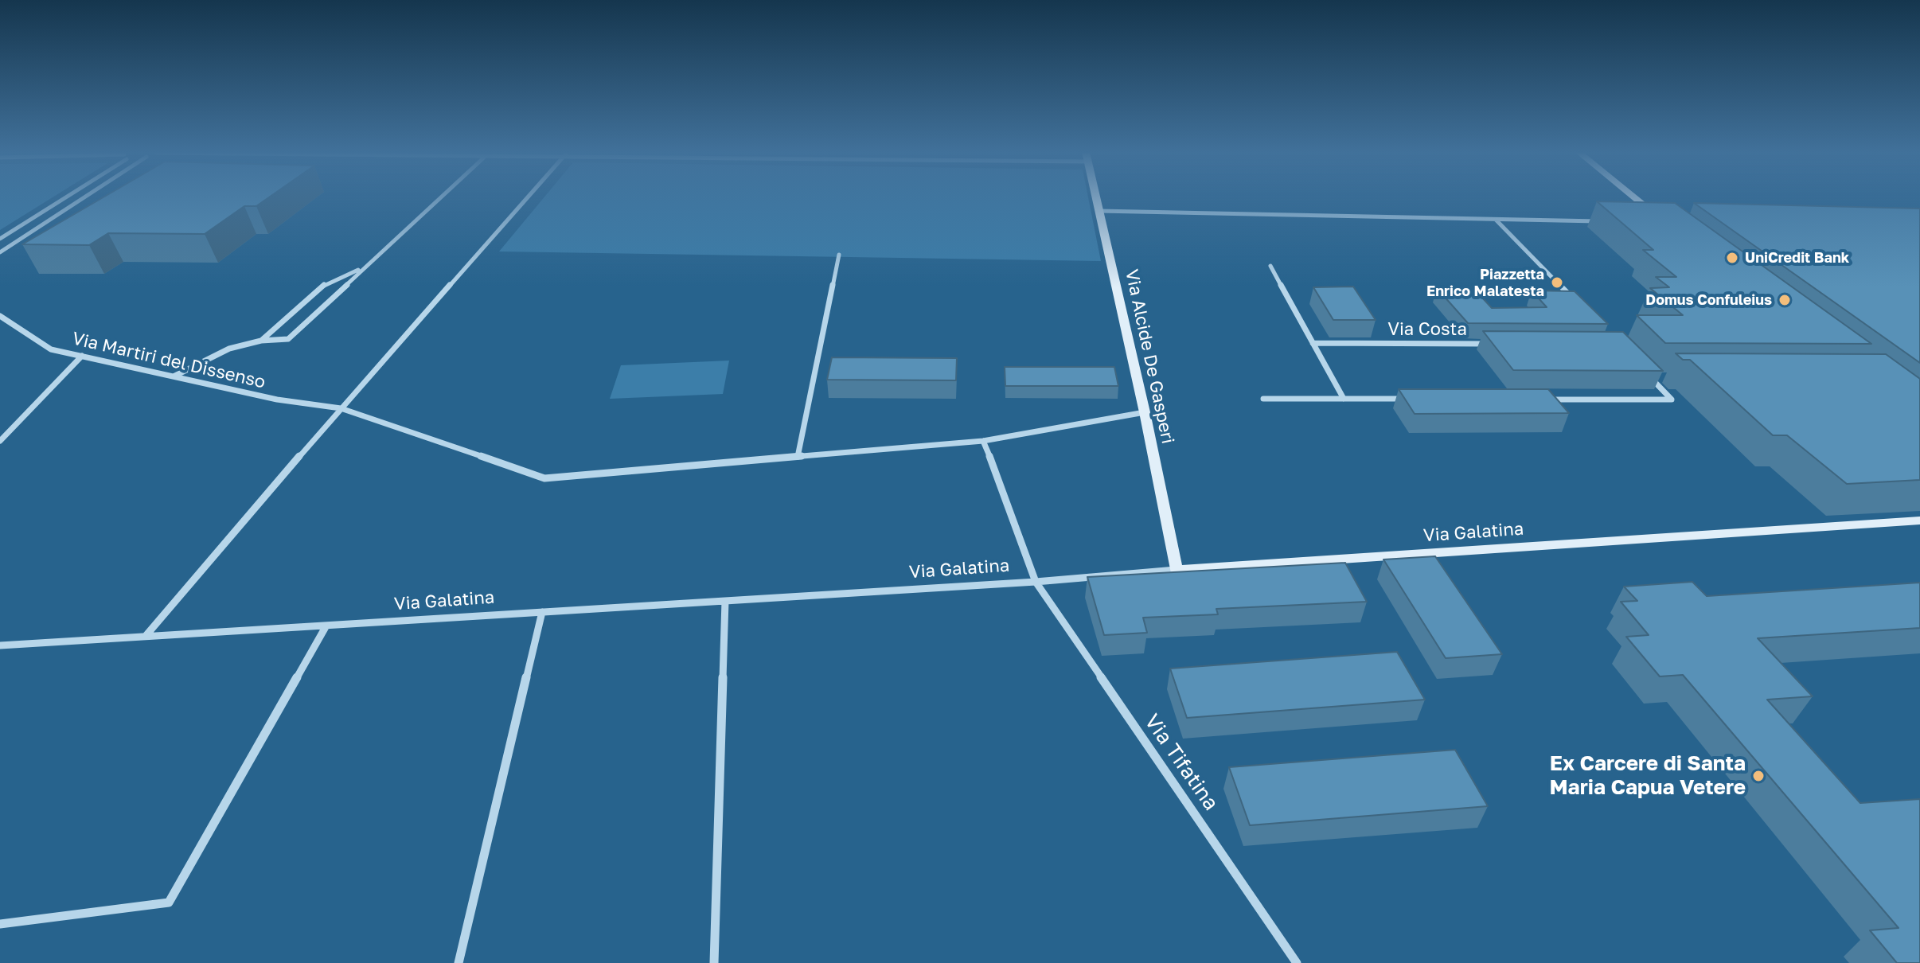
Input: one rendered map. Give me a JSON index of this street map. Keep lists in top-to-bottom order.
{
  "streets": {
    "main road": ["Via Alcide De Gasperi", "Via Galatina"],
    "street": ["Via Costa", "Via Martiri del Dissenso", "Via Tifatina"]
  },
  "crossings": [
    ["Via Alcide De Gasperi", "Via Martiri del Dissenso"],
    ["Via Alcide De Gasperi", "Via Galatina"],
    ["Via Martiri del Dissenso", "Via Tifatina"],
    ["Via Galatina", "Via Tifatina"]
  ],
  "places": [
    "UniCredit Bank",
    "Piazzetta Enrico Malatesta",
    "Domus Confuleius",
    "Ex Carcere di Santa Maria Capua Vetere"
  ]
}
